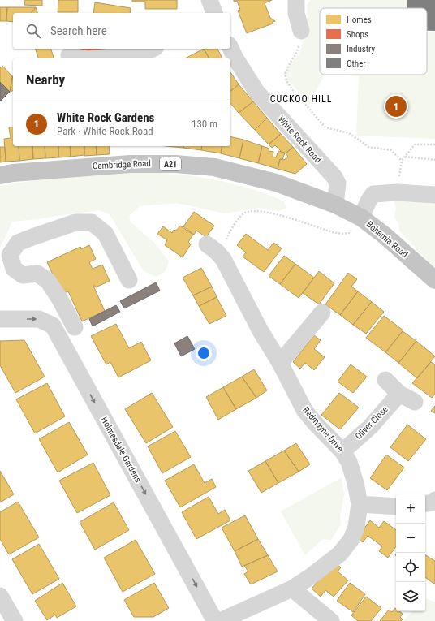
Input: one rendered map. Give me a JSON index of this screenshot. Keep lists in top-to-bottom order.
{
  "streets": {
    "highway": ["A21", "Cambridge Road", "Bohemia Road"],
    "street": [
      "White Rock Road",
      "Oliver Close",
      "Redmayne Drive",
      "Holmesdale Gardens"
    ]
  },
  "crossings": [
    ["White Rock Road", "Cambridge Road"],
    ["White Rock Road", "Bohemia Road"],
    ["Cambridge Road", "Bohemia Road"],
    ["Oliver Close", "Redmayne Drive"]
  ],
  "one_way": ["Holmesdale Gardens"],
  "districts": ["CUCKOO HILL"],
  "legend": [
    "Homes",
    "Shops",
    "Industry",
    "Other"
  ],
  "page": {
    "search": "Search here",
    "heading": "Nearby",
    "pins": "1",
    "list": [
      {
        "mark": "1",
        "name": "White Rock Gardens",
        "note": "Park · White Rock Road",
        "value": "130 m"
      }
    ],
    "map_buttons": ["+", "−"]
  }
}
